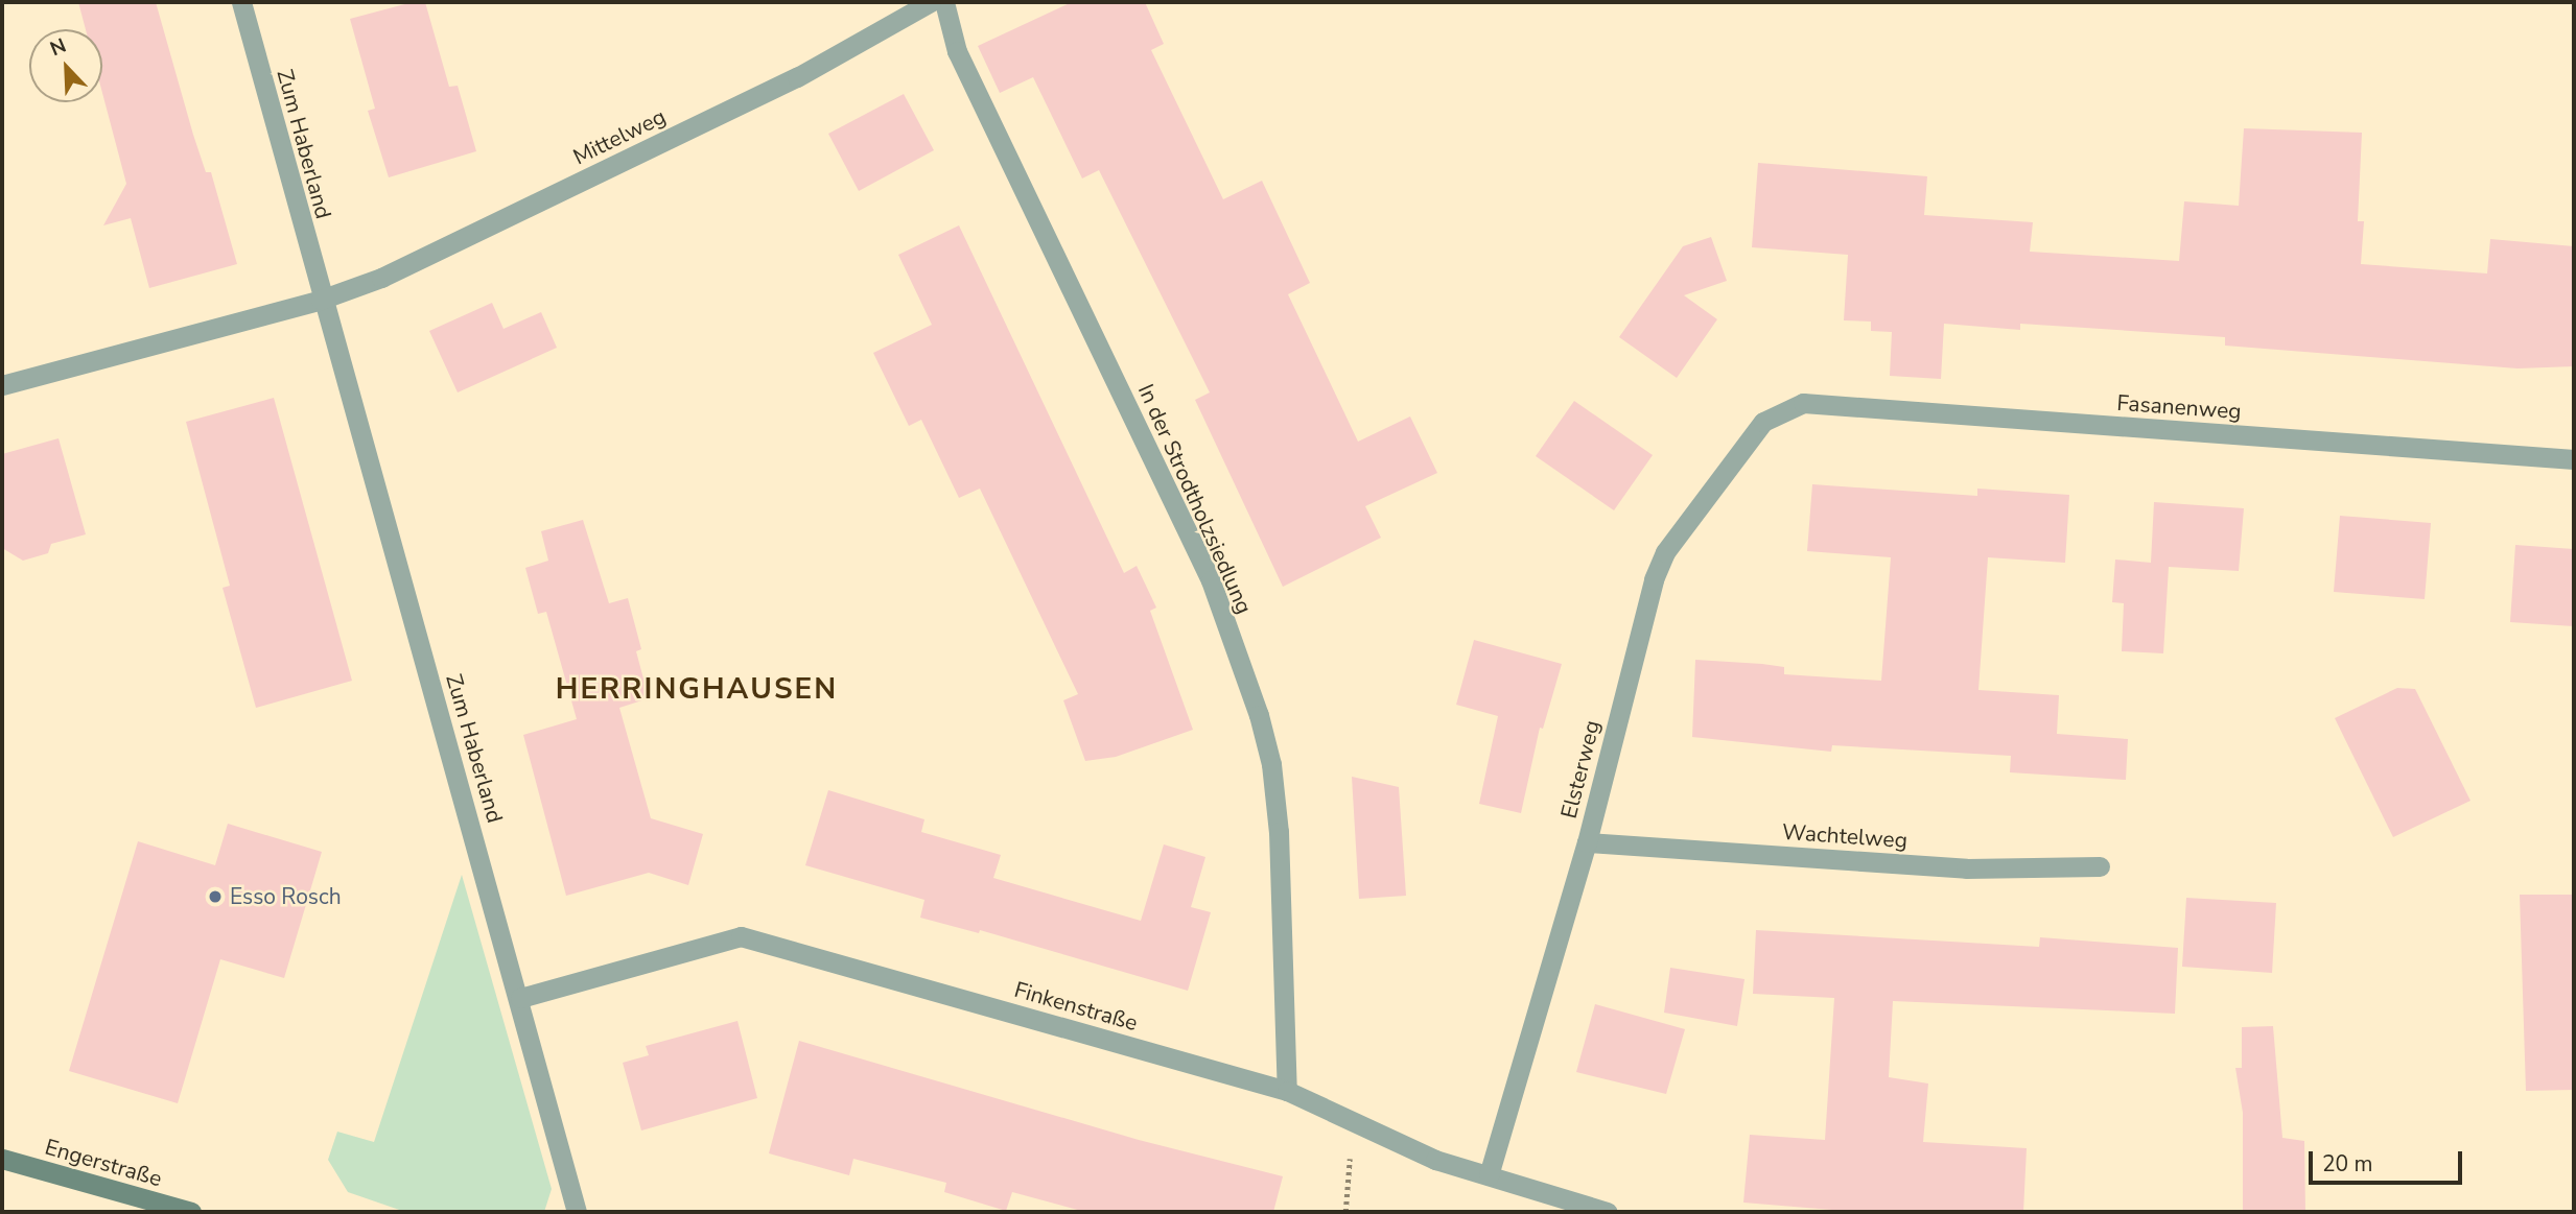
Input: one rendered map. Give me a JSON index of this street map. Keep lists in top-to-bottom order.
{
  "streets": {
    "main road": ["Engerstraße"],
    "street": [
      "Mittelweg",
      "Zum Haberland",
      "Fasanenweg",
      "In der Strodtholzsiedlung",
      "Elsterweg",
      "Wachtelweg",
      "Finkenstraße"
    ]
  },
  "crossings": [
    ["Mittelweg", "Zum Haberland"],
    ["Zum Haberland", "Finkenstraße"],
    ["Fasanenweg", "Elsterweg"],
    ["In der Strodtholzsiedlung", "Finkenstraße"],
    ["Elsterweg", "Wachtelweg"],
    ["Elsterweg", "Finkenstraße"]
  ],
  "districts": ["HERRINGHAUSEN"],
  "places": ["Esso Rosch"],
  "scale_bar": "20 m",
  "north": "top left"
}
